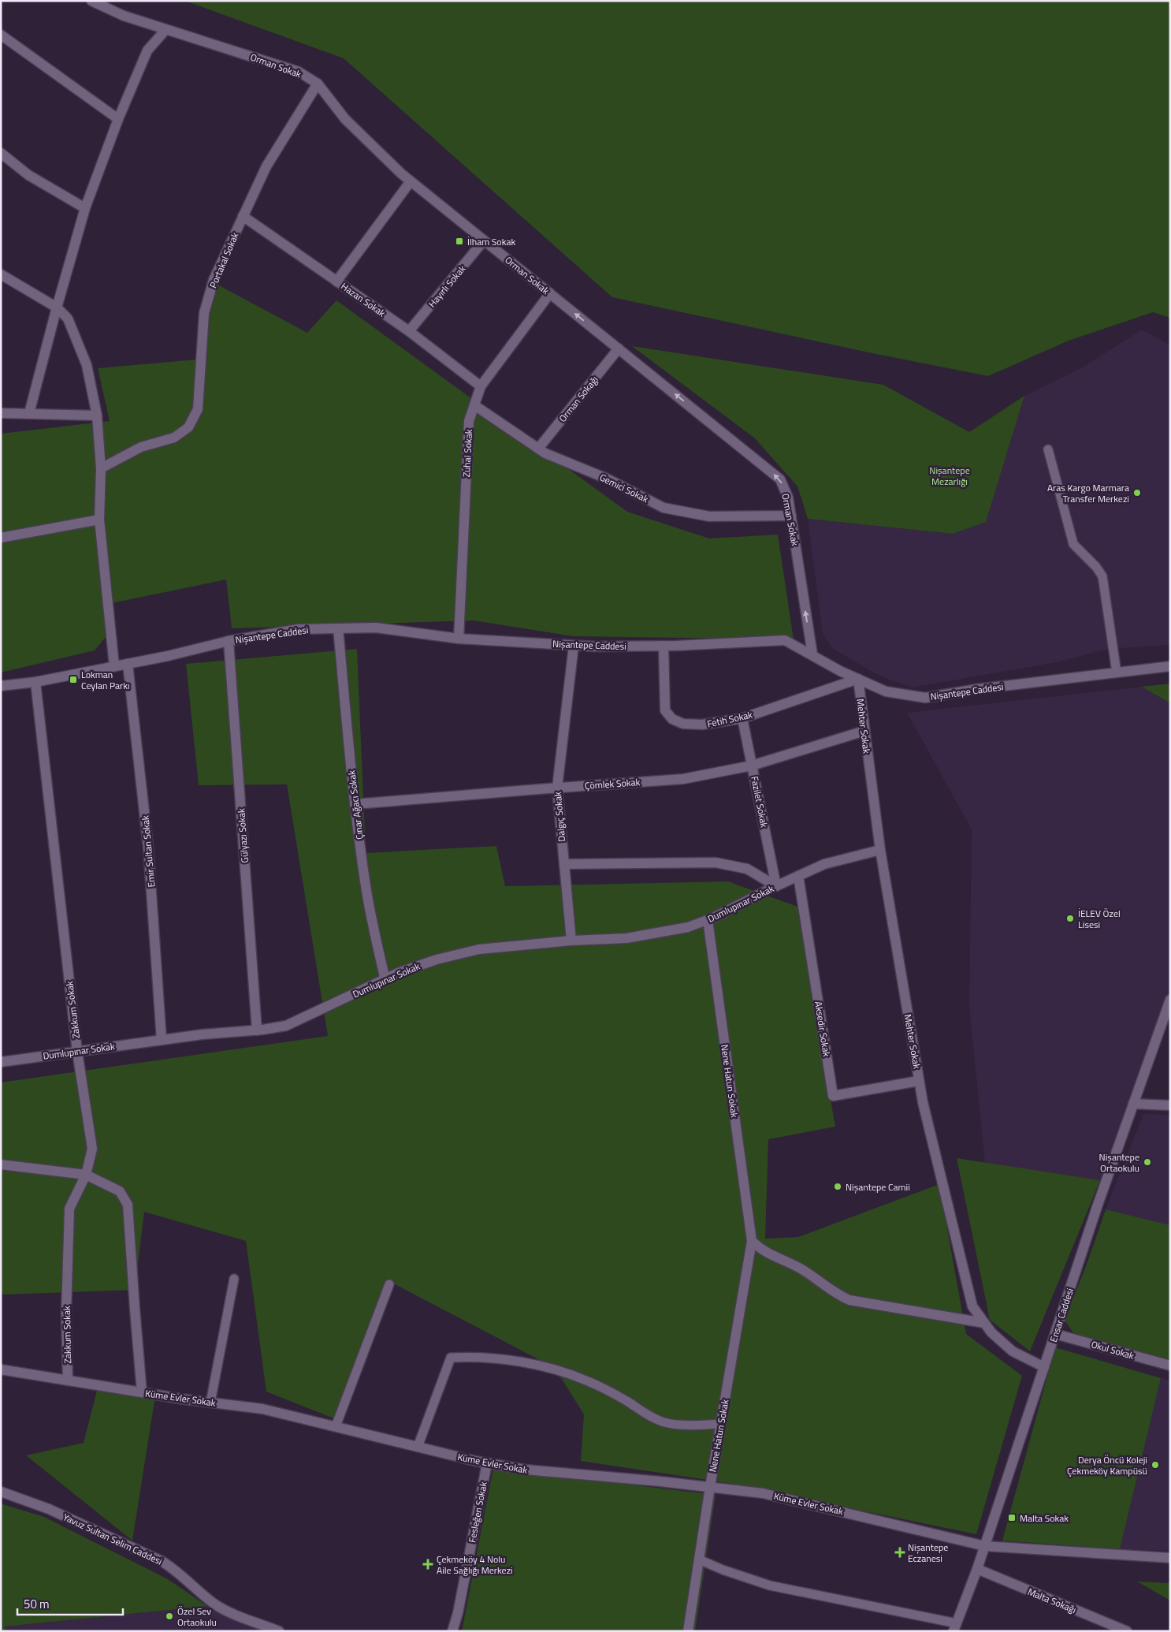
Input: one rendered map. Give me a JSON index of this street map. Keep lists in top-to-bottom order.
{
  "streets": {
    "street": [
      "Orman Sokak",
      "Portakal Sokak",
      "Hayırlı Sokak",
      "Hazan Sokak",
      "Orman Sokağı",
      "Zuhal Sokak",
      "Gemici Sokak",
      "Nişantepe Caddesi",
      "Fetih Sokak",
      "Mehter Sokak",
      "Çömlek Sokak",
      "Fazilet Sokak",
      "Çınar Ağacı Sokak",
      "Dalgıç Sokak",
      "Gülyazı Sokak",
      "Emir Sultan Sokak",
      "Dumlupınar Sokak",
      "Zakkum Sokak",
      "Aksedir Sokak",
      "Nene Hatun Sokak",
      "Ensar Caddesi",
      "Okul Sokak",
      "Küme Evler Sokak",
      "Fesleğen Sokak",
      "Yavuz Sultan Selim Caddesi",
      "Malta Sokağı"
    ]
  },
  "crossings": [
    ["Orman Sokak", "Portakal Sokak"],
    ["Orman Sokak", "Hayırlı Sokak"],
    ["Orman Sokak", "Orman Sokağı"],
    ["Orman Sokak", "Zuhal Sokak"],
    ["Orman Sokak", "Gemici Sokak"],
    ["Orman Sokak", "Nişantepe Caddesi"],
    ["Portakal Sokak", "Hazan Sokak"],
    ["Hayırlı Sokak", "Hazan Sokak"],
    ["Hazan Sokak", "Zuhal Sokak"],
    ["Orman Sokağı", "Gemici Sokak"],
    ["Zuhal Sokak", "Gemici Sokak"],
    ["Zuhal Sokak", "Nişantepe Caddesi"],
    ["Nişantepe Caddesi", "Fetih Sokak"],
    ["Nişantepe Caddesi", "Mehter Sokak"],
    ["Nişantepe Caddesi", "Çınar Ağacı Sokak"],
    ["Nişantepe Caddesi", "Dalgıç Sokak"],
    ["Nişantepe Caddesi", "Gülyazı Sokak"],
    ["Nişantepe Caddesi", "Emir Sultan Sokak"],
    ["Nişantepe Caddesi", "Zakkum Sokak"],
    ["Fetih Sokak", "Mehter Sokak"],
    ["Fetih Sokak", "Fazilet Sokak"],
    ["Mehter Sokak", "Çömlek Sokak"],
    ["Mehter Sokak", "Dumlupınar Sokak"],
    ["Mehter Sokak", "Aksedir Sokak"],
    ["Mehter Sokak", "Ensar Caddesi"],
    ["Çömlek Sokak", "Fazilet Sokak"],
    ["Çömlek Sokak", "Çınar Ağacı Sokak"],
    ["Çömlek Sokak", "Dalgıç Sokak"],
    ["Fazilet Sokak", "Dumlupınar Sokak"],
    ["Çınar Ağacı Sokak", "Dumlupınar Sokak"],
    ["Dalgıç Sokak", "Dumlupınar Sokak"],
    ["Gülyazı Sokak", "Dumlupınar Sokak"],
    ["Emir Sultan Sokak", "Dumlupınar Sokak"],
    ["Dumlupınar Sokak", "Zakkum Sokak"],
    ["Dumlupınar Sokak", "Aksedir Sokak"],
    ["Dumlupınar Sokak", "Nene Hatun Sokak"],
    ["Zakkum Sokak", "Küme Evler Sokak"],
    ["Nene Hatun Sokak", "Küme Evler Sokak"],
    ["Ensar Caddesi", "Okul Sokak"],
    ["Ensar Caddesi", "Küme Evler Sokak"],
    ["Ensar Caddesi", "Malta Sokağı"],
    ["Küme Evler Sokak", "Fesleğen Sokak"]
  ],
  "one_way": ["Orman Sokak"],
  "parks": ["Nişantepe Mezarlığı"],
  "places": {
    "transit": ["İlham Sokak", "Lokman Ceylan Parkı", "Malta Sokak"],
    "other": [
      "Aras Kargo Marmara Transfer Merkezi",
      "İELEV Özel Lisesi",
      "Nişantepe Ortaokulu",
      "Nişantepe Camii",
      "Derya Öncü Koleji Çekmeköy Kampüsü",
      "Özel Sev Ortaokulu"
    ],
    "health": ["Nişantepe Eczanesi", "Çekmeköy 4 Nolu Aile Sağlığı Merkezi"]
  },
  "scale_bar": "50 m"
}
